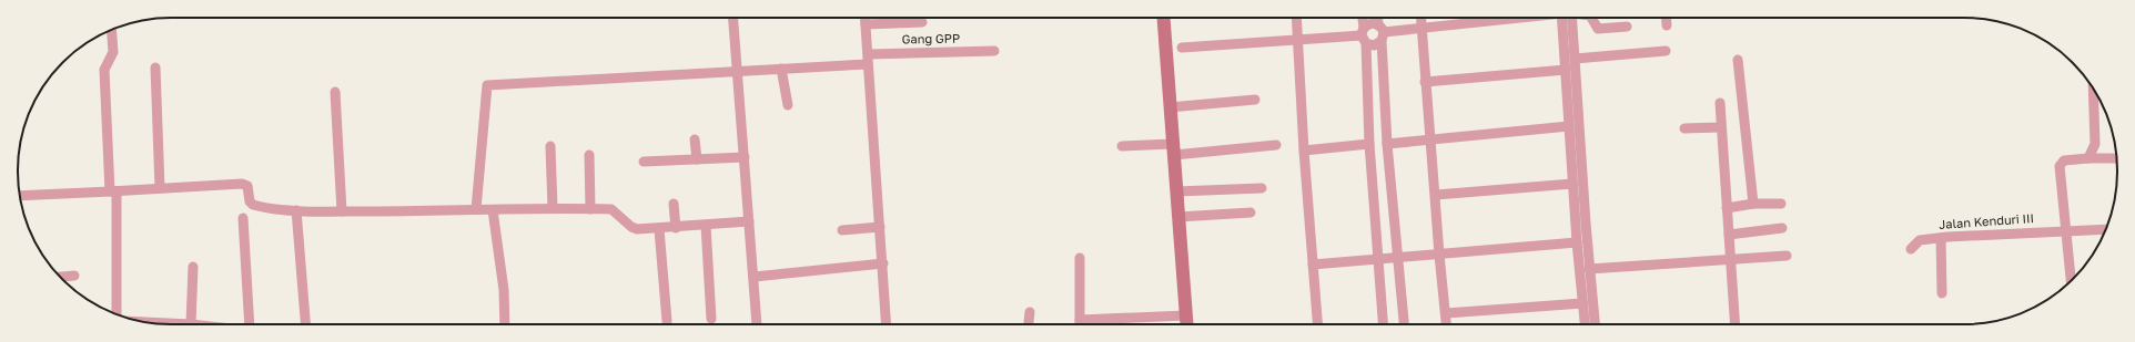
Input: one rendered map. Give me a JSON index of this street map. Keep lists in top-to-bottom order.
{
  "streets": {
    "street": ["Gang GPP", "Jalan Kenduri III"]
  }
}
